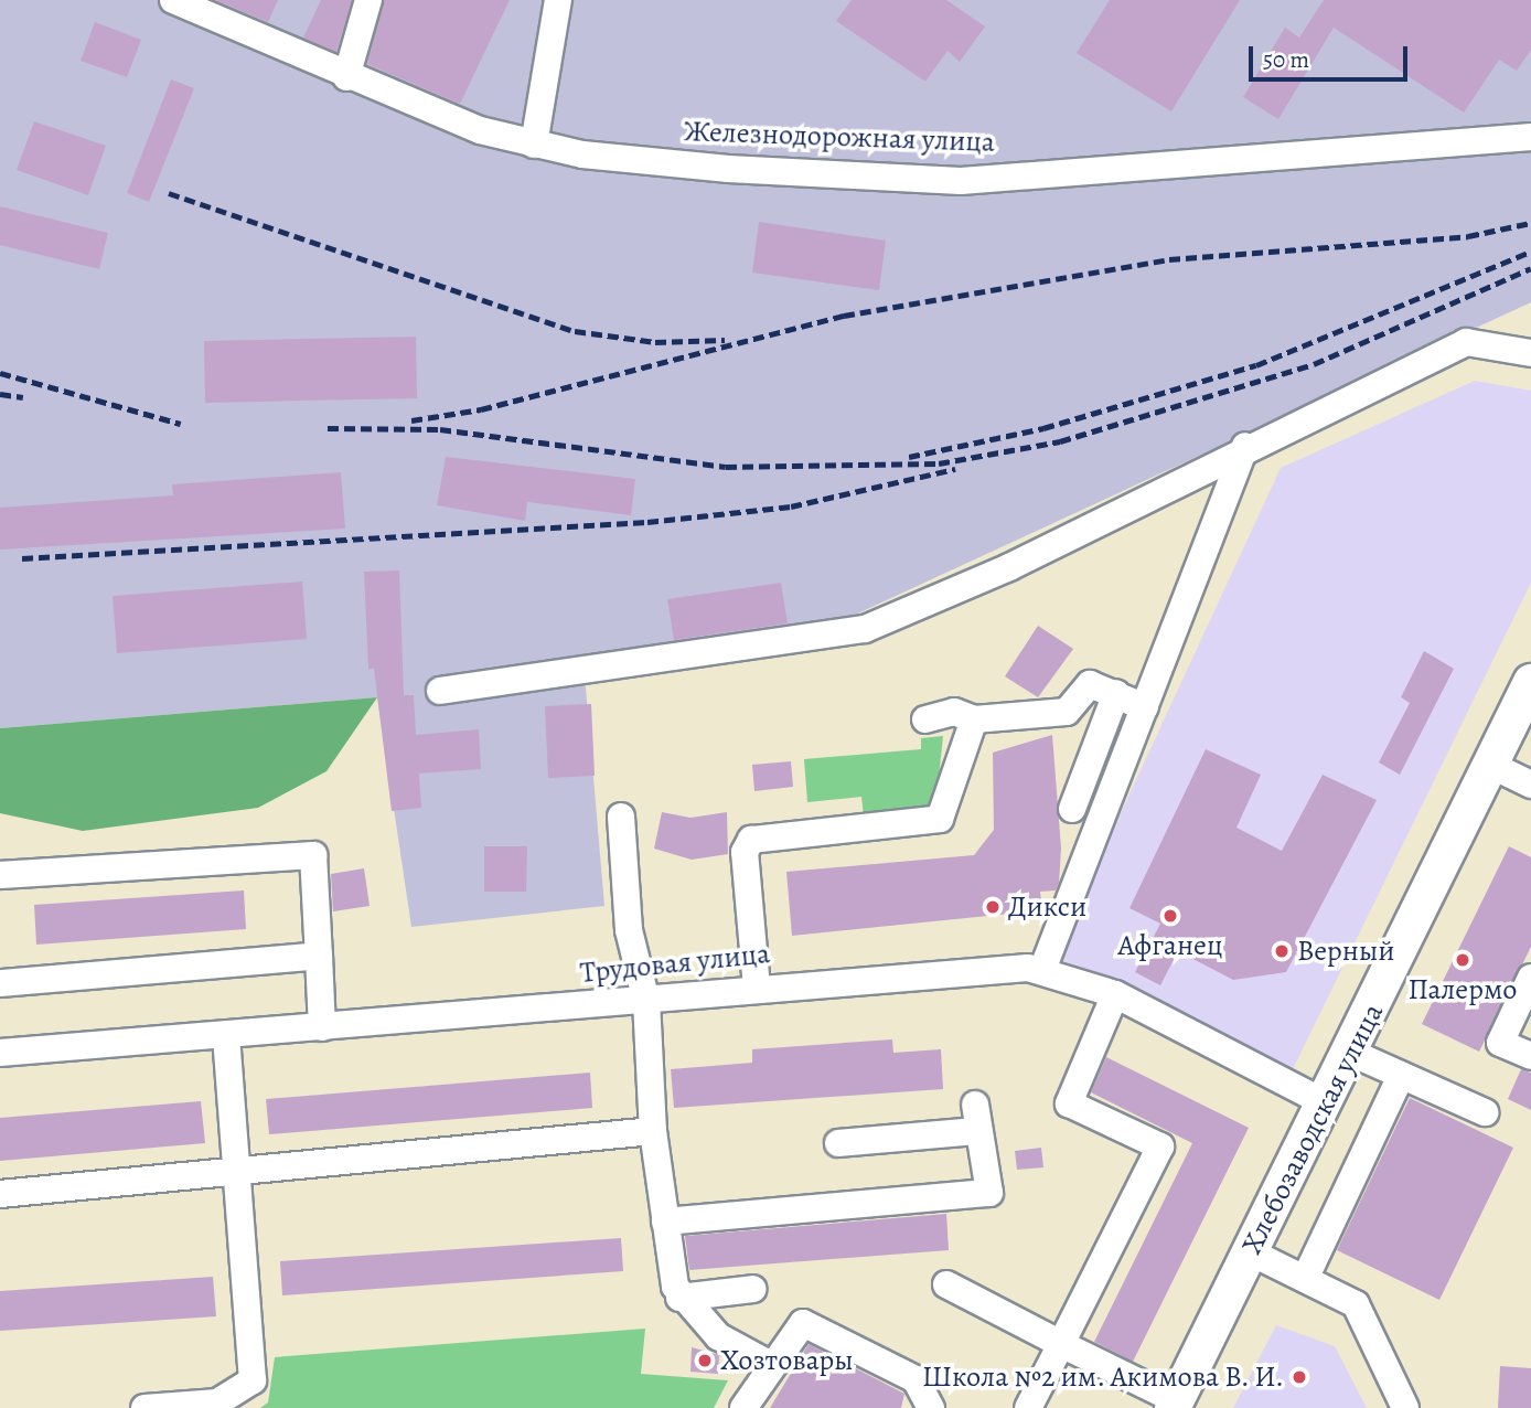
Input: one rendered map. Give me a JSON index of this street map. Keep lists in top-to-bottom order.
{
  "streets": {
    "main road": ["Хлебозаводская улица"],
    "street": ["Железнодорожная улица", "Трудовая улица"]
  },
  "crossings": [
    ["Трудовая улица", "Хлебозаводская улица"]
  ],
  "places": [
    "Дикси",
    "Афганец",
    "Верный",
    "Палермо",
    "Хозтовары",
    "Школа №2 им. Акимова В. И."
  ],
  "scale_bar": "50 m"
}
